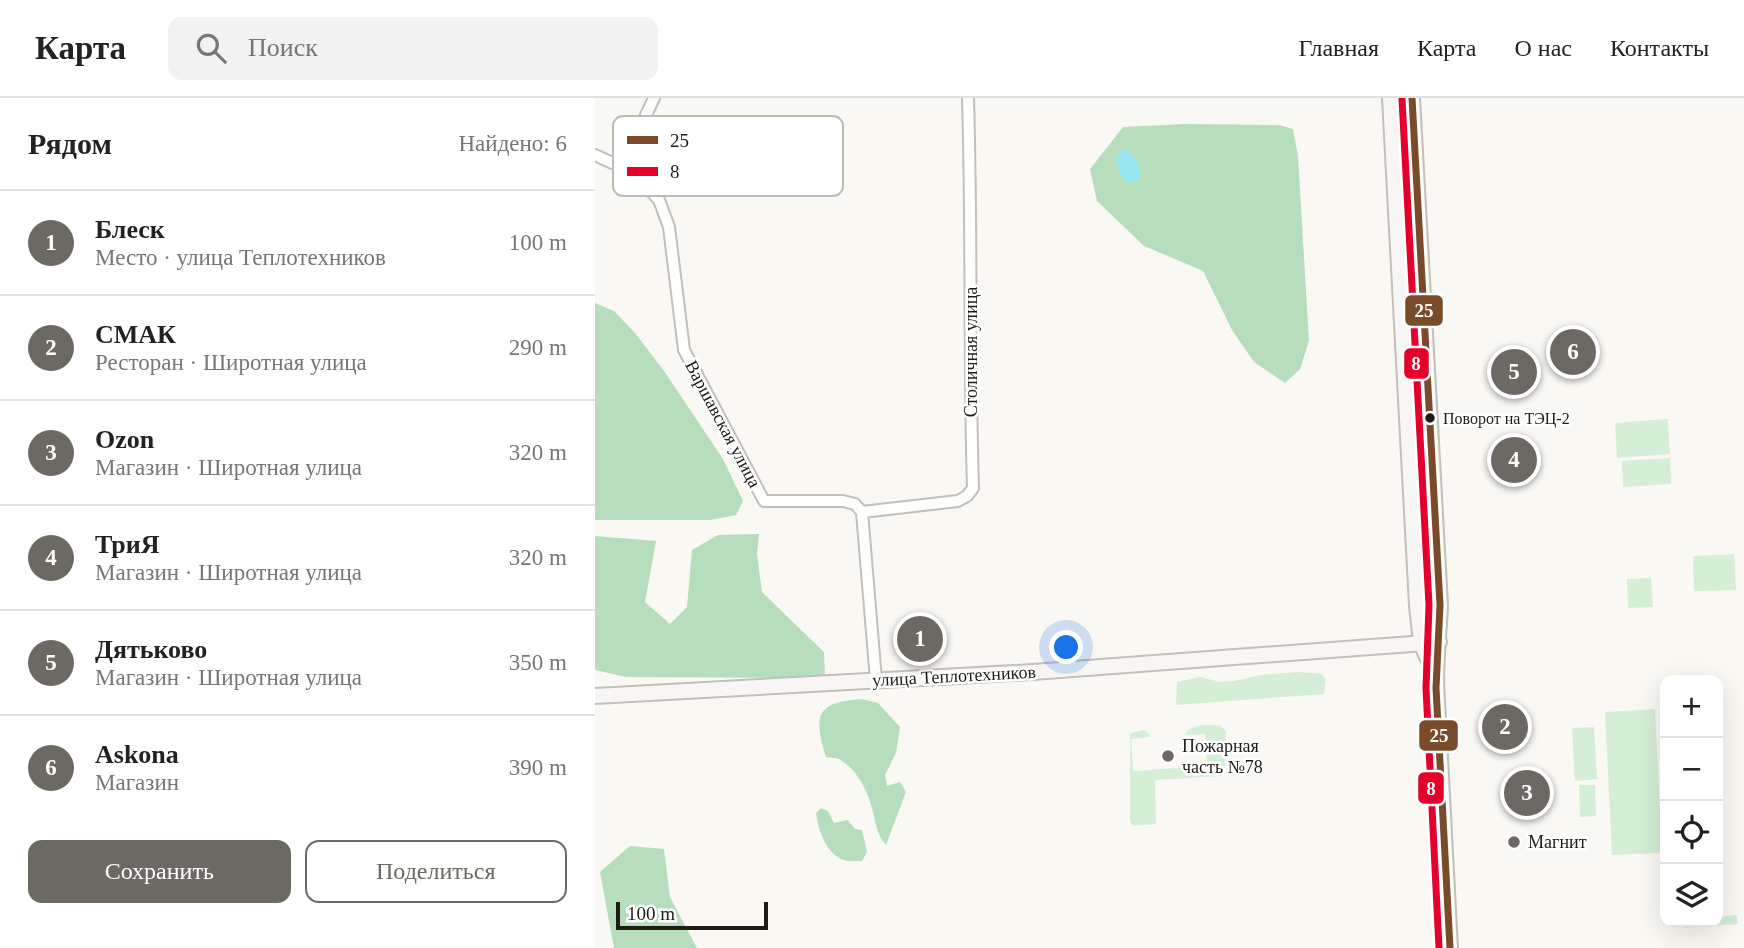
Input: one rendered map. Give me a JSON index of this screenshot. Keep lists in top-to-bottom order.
{
  "streets": {
    "main road": ["улица Теплотехников"],
    "street": ["Столичная улица", "Варшавская улица"]
  },
  "crossings": [
    ["Столичная улица", "Варшавская улица"]
  ],
  "places": ["Поворот на ТЭЦ-2", "Пожарная часть №78", "Магнит"],
  "lines": ["transit line 25", "transit line 8"],
  "legend": ["25", "8"],
  "scale_bar": "100 m",
  "page": {
    "header": "Карта",
    "search": "Поиск",
    "nav": [
      "Главная",
      "Карта",
      "О нас",
      "Контакты"
    ],
    "heading": ["Рядом", "Найдено: 6"],
    "list": [
      {
        "mark": "1",
        "name": "Блеск",
        "note": "Место · улица Теплотехников",
        "value": "100 m"
      },
      {
        "mark": "2",
        "name": "СМАК",
        "note": "Ресторан · Широтная улица",
        "value": "290 m"
      },
      {
        "mark": "3",
        "name": "Ozon",
        "note": "Магазин · Широтная улица",
        "value": "320 m"
      },
      {
        "mark": "4",
        "name": "ТриЯ",
        "note": "Магазин · Широтная улица",
        "value": "320 m"
      },
      {
        "mark": "5",
        "name": "Дятьково",
        "note": "Магазин · Широтная улица",
        "value": "350 m"
      },
      {
        "mark": "6",
        "name": "Askona",
        "note": "Магазин",
        "value": "390 m"
      }
    ],
    "pins": [
      "6",
      "5",
      "4",
      "1",
      "2",
      "3"
    ],
    "map_buttons": ["+", "−"],
    "buttons": ["Сохранить", "Поделиться"],
    "scale": "100 m"
  }
}
